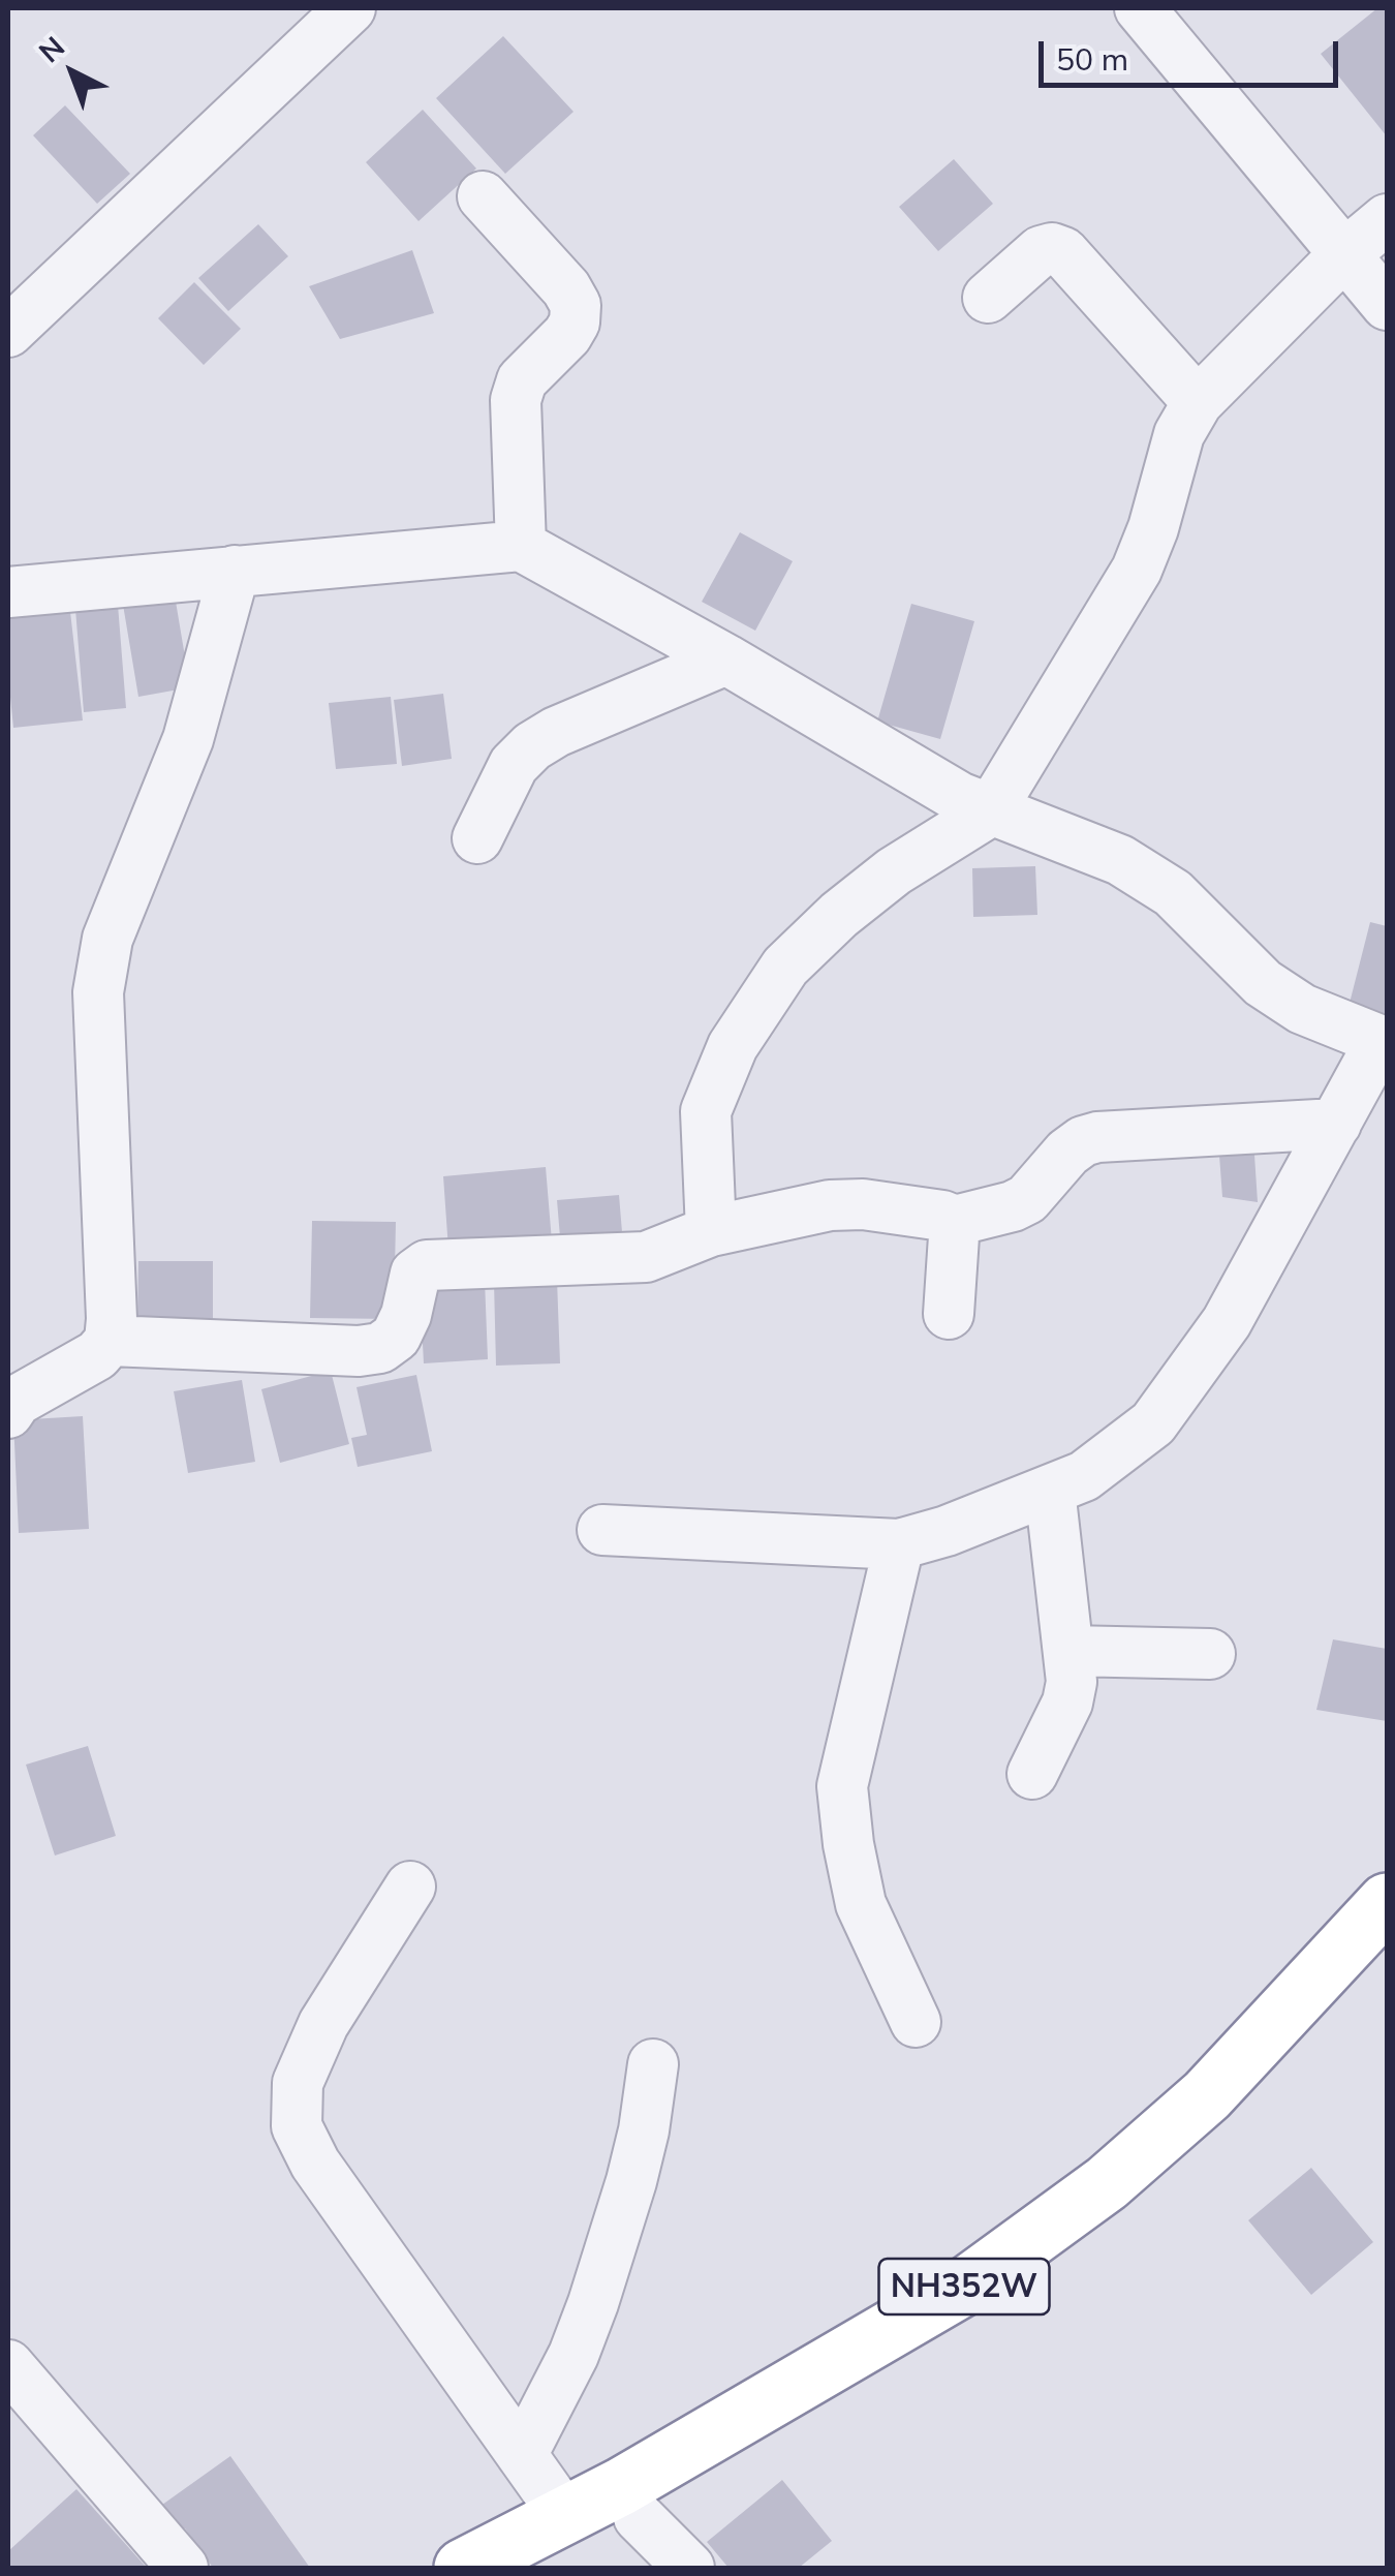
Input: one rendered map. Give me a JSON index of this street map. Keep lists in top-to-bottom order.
{
  "streets": {
    "highway": ["NH352W"]
  },
  "scale_bar": "50 m",
  "north": "top left"
}
